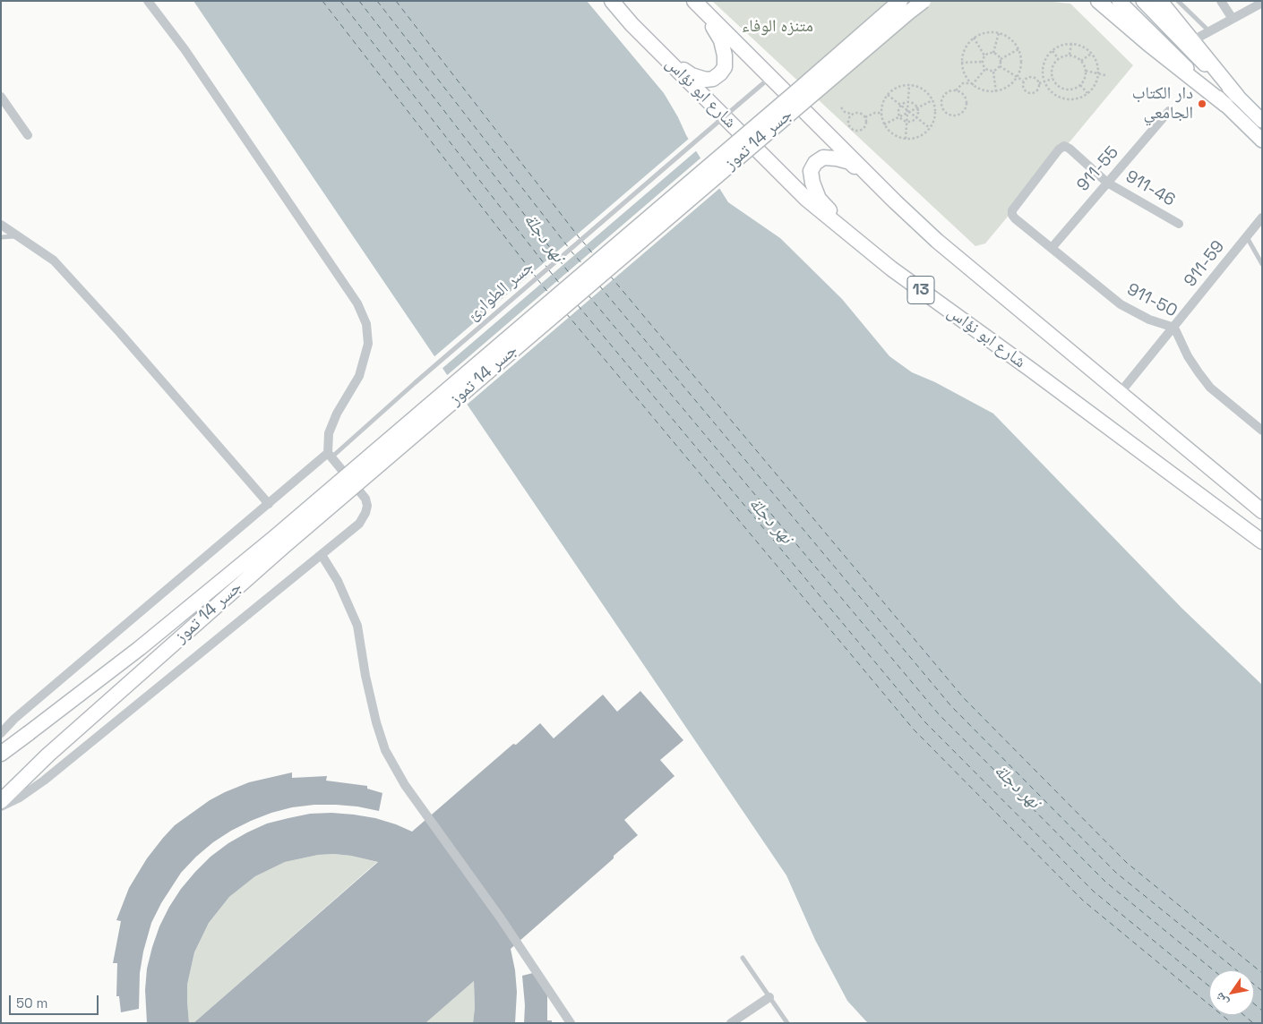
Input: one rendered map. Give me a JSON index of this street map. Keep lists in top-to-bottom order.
{
  "streets": {
    "main road": ["شارع ابو نؤاس", "جسر 14 تموز", "13"],
    "street": [
      "911-55",
      "911-46",
      "911-59",
      "911-50"
    ],
    "lane": ["جسر الطوارئ"]
  },
  "crossings": [
    ["911-55", "911-46"],
    ["911-55", "911-50"],
    ["911-46", "911-50"],
    ["911-59", "911-50"]
  ],
  "water": ["نهر دجلة"],
  "parks": ["متنزه الوفاء"],
  "places": ["دار الكتاب الجامعي"],
  "scale_bar": "50 m",
  "north": "bottom left"
}
